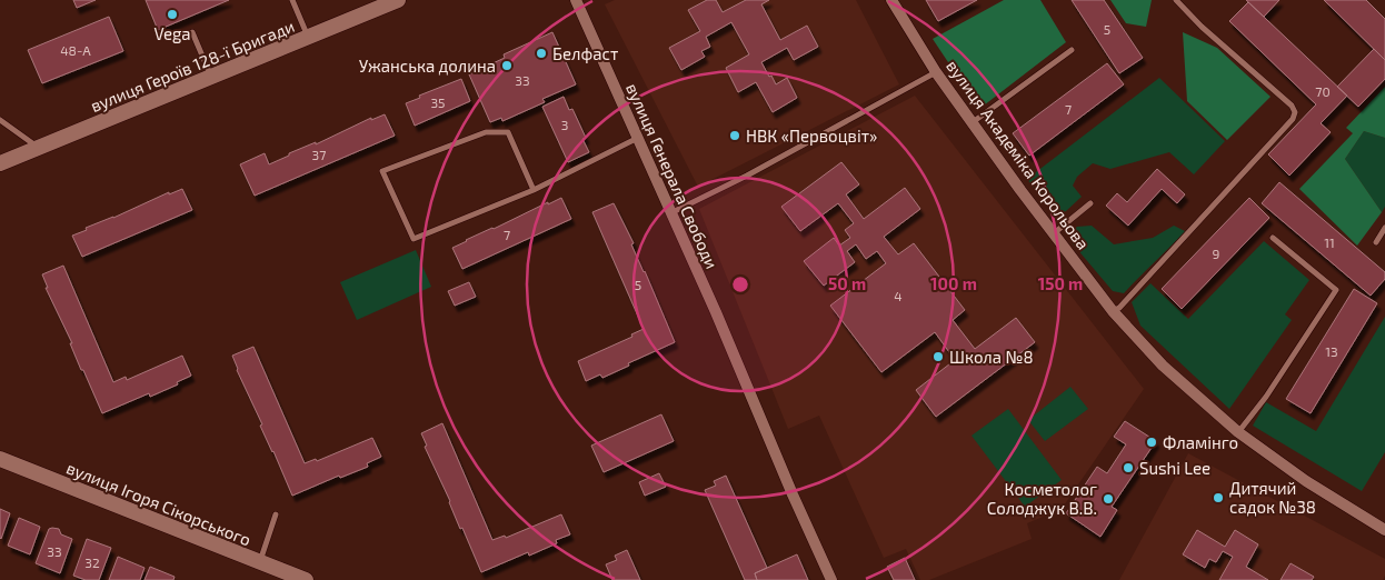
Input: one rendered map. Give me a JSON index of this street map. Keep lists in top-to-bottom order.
{
  "streets": {
    "street": [
      "вулиця Героїв 128-ї Бригади",
      "вулиця Академіка Корольова",
      "вулиця Генерала Свободи",
      "вулиця Ігоря Сікорського"
    ]
  },
  "places": [
    "Vega",
    "Белфаст",
    "Ужанська долина",
    "НВК «Первоцвіт»",
    "Школа №8",
    "Фламінго",
    "Sushi Lee",
    "Дитячий садок №38",
    "Косметолог Солоджук В.В."
  ],
  "house_numbers": [
    "5",
    "48-А",
    "33",
    "70",
    "35",
    "7",
    "3",
    "37",
    "7",
    "11",
    "9",
    "5",
    "4",
    "13",
    "33",
    "32"
  ],
  "rings": ["50 m", "100 m", "150 m"]
}
